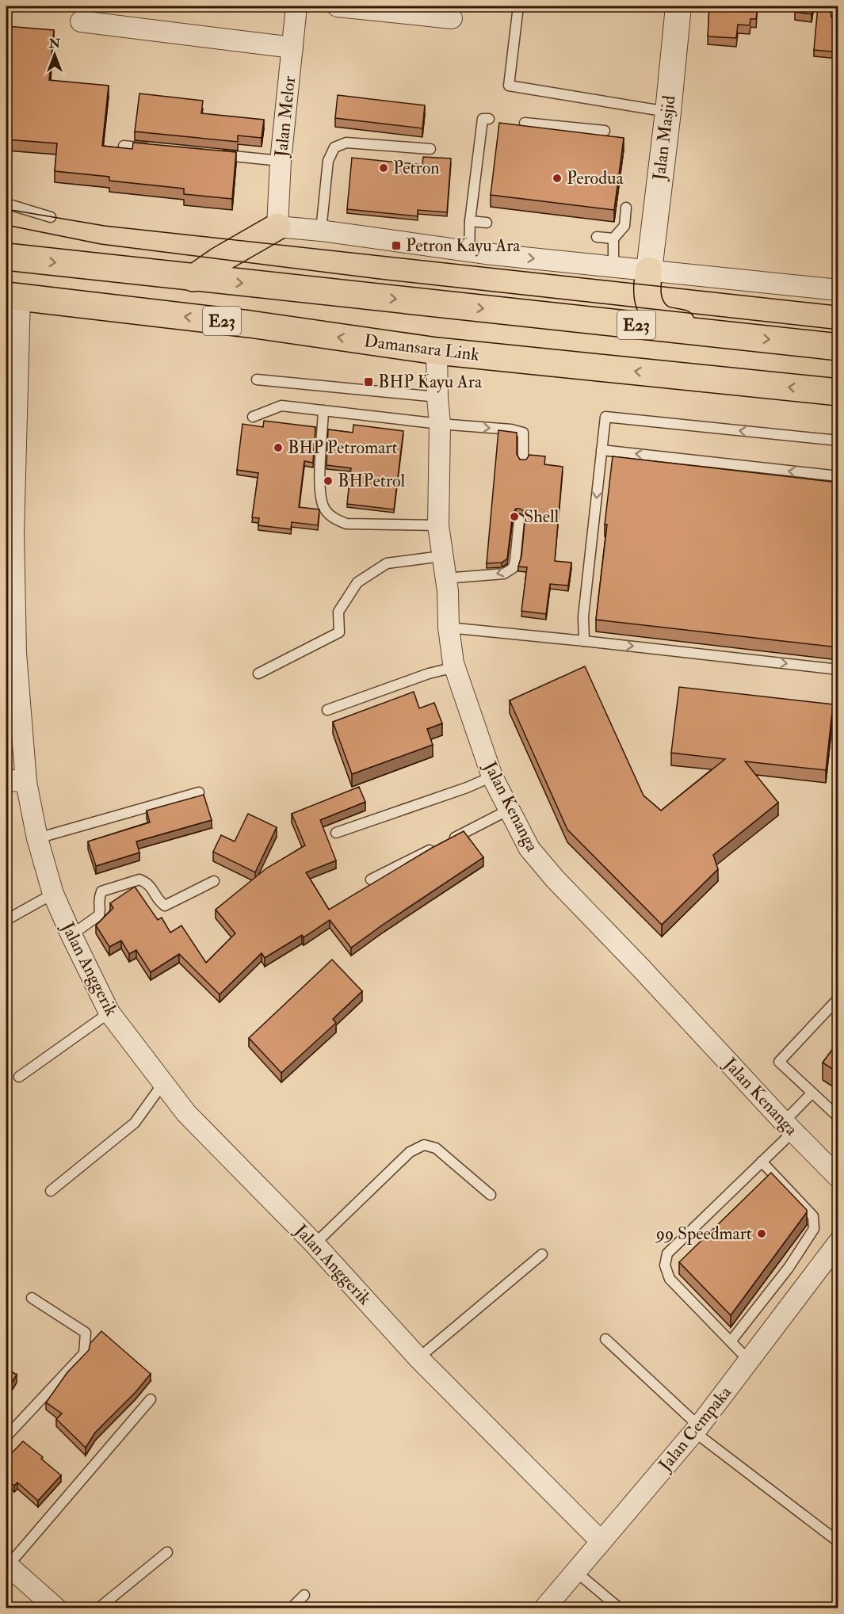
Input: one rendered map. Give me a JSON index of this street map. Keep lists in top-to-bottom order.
{
  "streets": {
    "highway": ["E23", "Damansara Link"],
    "street": [
      "Jalan Melor",
      "Jalan Masjid",
      "Jalan Kenanga",
      "Jalan Anggerik",
      "Jalan Cempaka"
    ]
  },
  "crossings": [
    ["Damansara Link", "Jalan Kenanga"],
    ["Damansara Link", "Jalan Anggerik"],
    ["Jalan Anggerik", "Jalan Cempaka"]
  ],
  "places": {
    "other": [
      "Petron",
      "Perodua",
      "BHP Petromart",
      "BHPetrol",
      "Shell",
      "99 Speedmart"
    ],
    "transit": ["Petron Kayu Ara", "BHP Kayu Ara"]
  },
  "north": "top"
}
